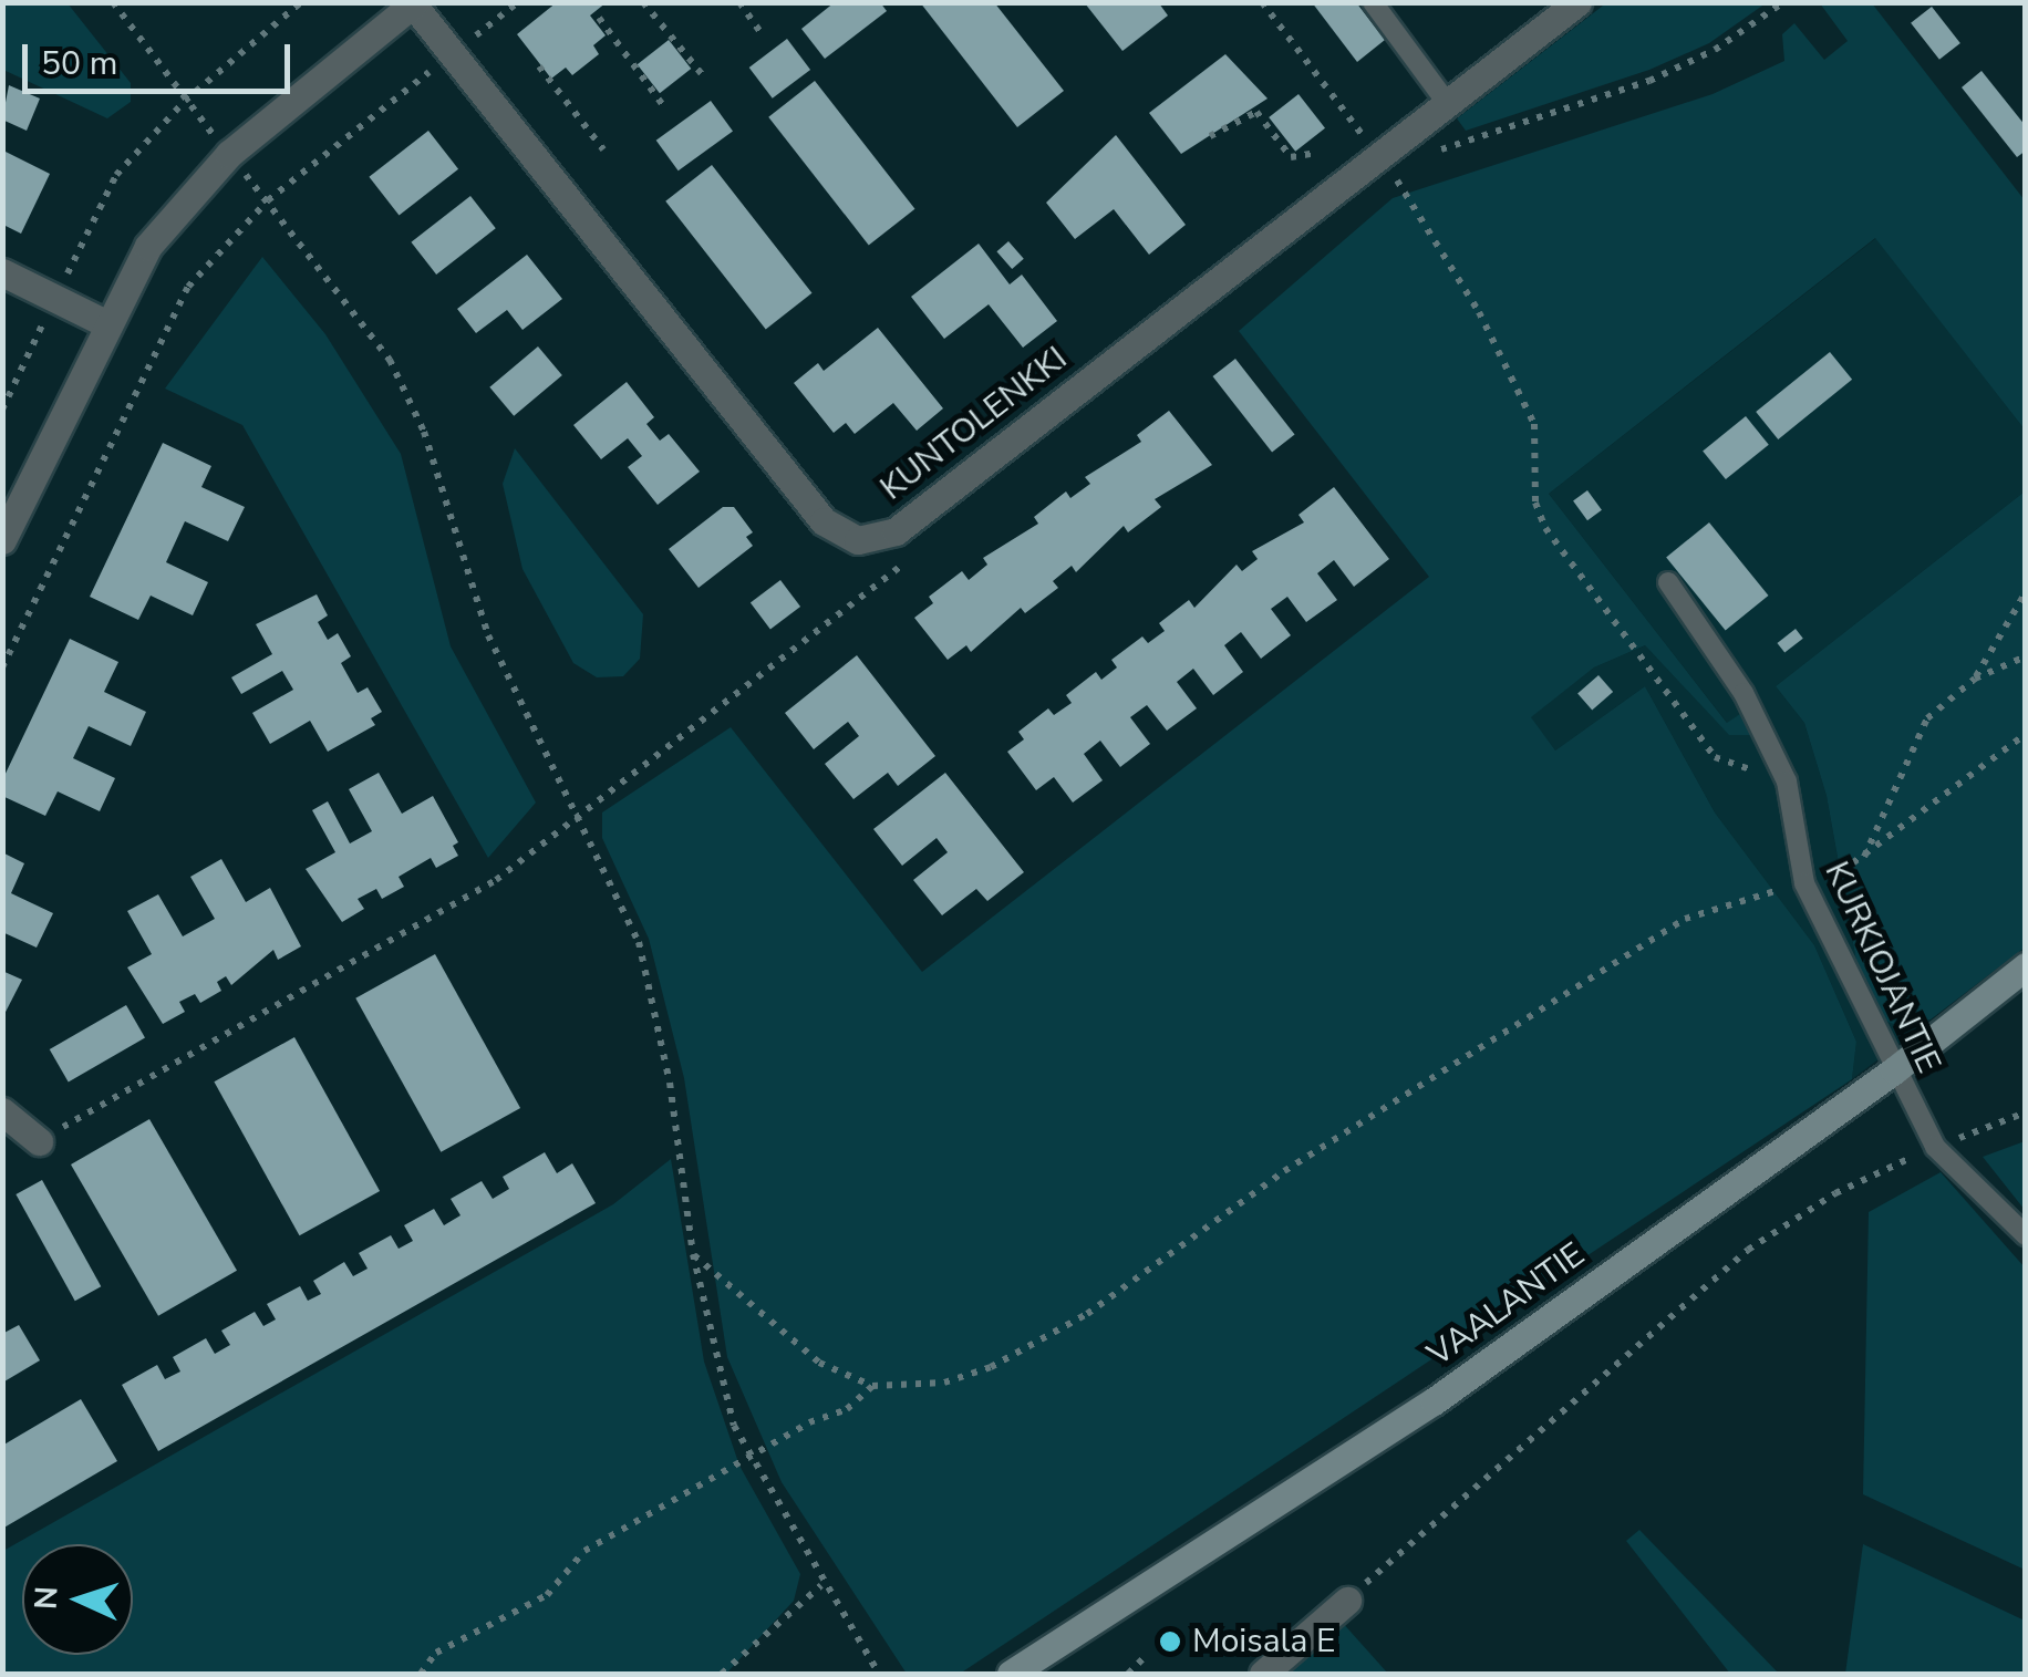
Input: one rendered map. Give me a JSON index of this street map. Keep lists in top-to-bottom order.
{
  "streets": {
    "street": ["KUNTOLENKKI", "VAALANTIE"],
    "lane": ["KURKIOJANTIE"]
  },
  "crossings": [
    ["KURKIOJANTIE", "VAALANTIE"]
  ],
  "places": ["Moisala E"],
  "scale_bar": "50 m",
  "north": "left"
}
